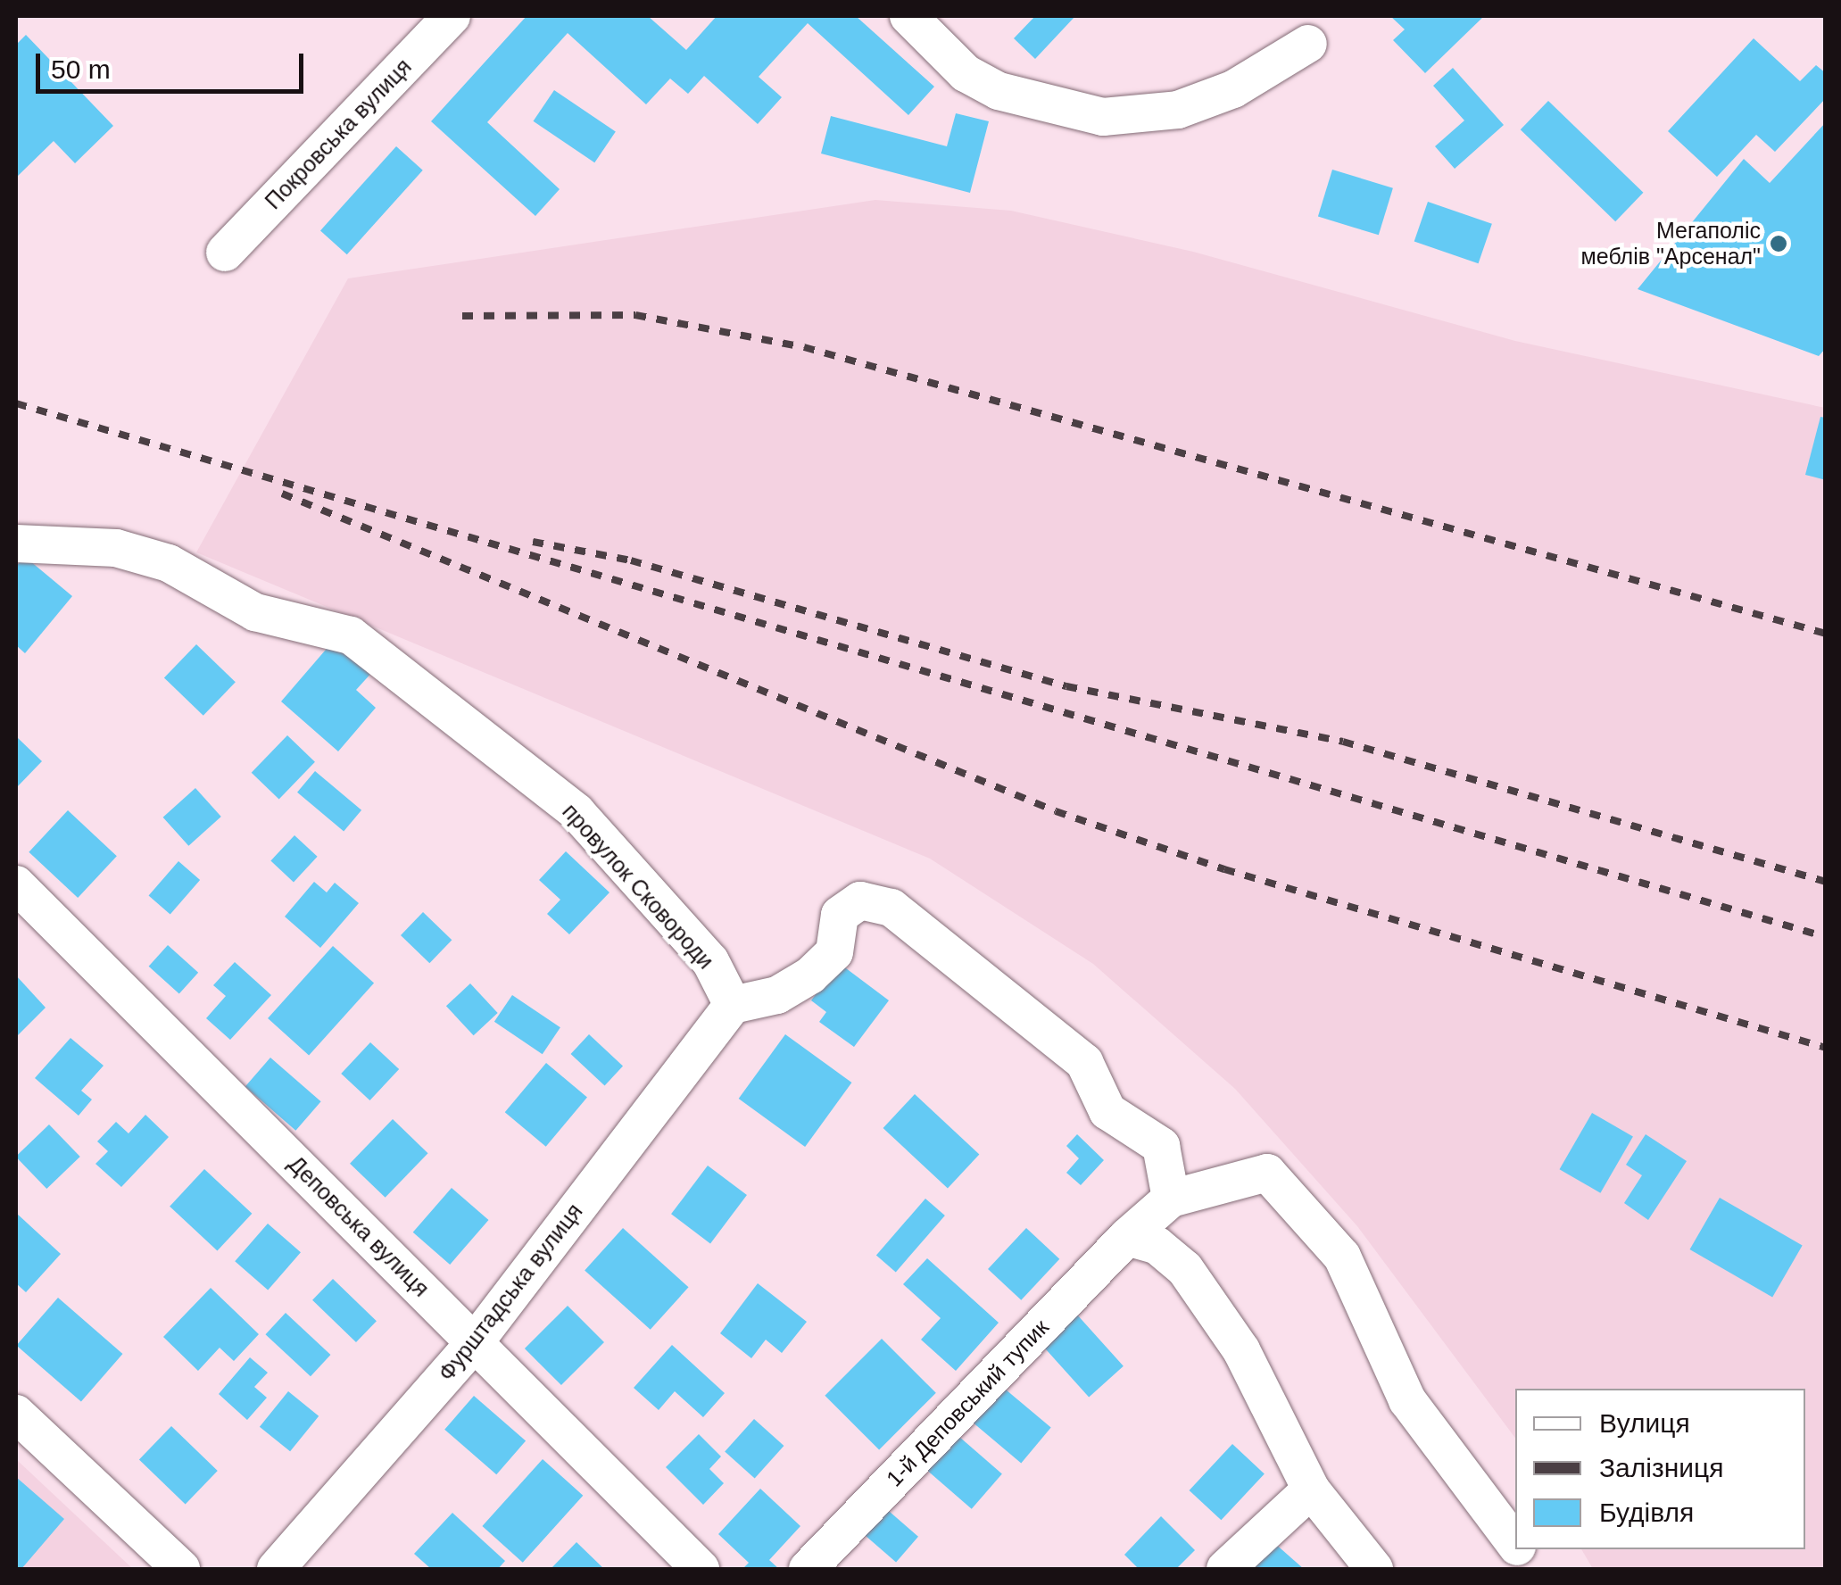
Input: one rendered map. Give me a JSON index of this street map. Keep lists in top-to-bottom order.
{
  "streets": {
    "street": [
      "Покровська вулиця",
      "провулок Сковороди",
      "Деповська вулиця",
      "Фурштадська вулиця",
      "1-й Деповський тупик"
    ]
  },
  "crossings": [
    ["провулок Сковороди", "Фурштадська вулиця"],
    ["Деповська вулиця", "Фурштадська вулиця"]
  ],
  "places": ["Мегаполіс меблів \"Арсенал\""],
  "legend": ["Вулиця", "Залізниця", "Будівля"],
  "scale_bar": "50 m"
}
